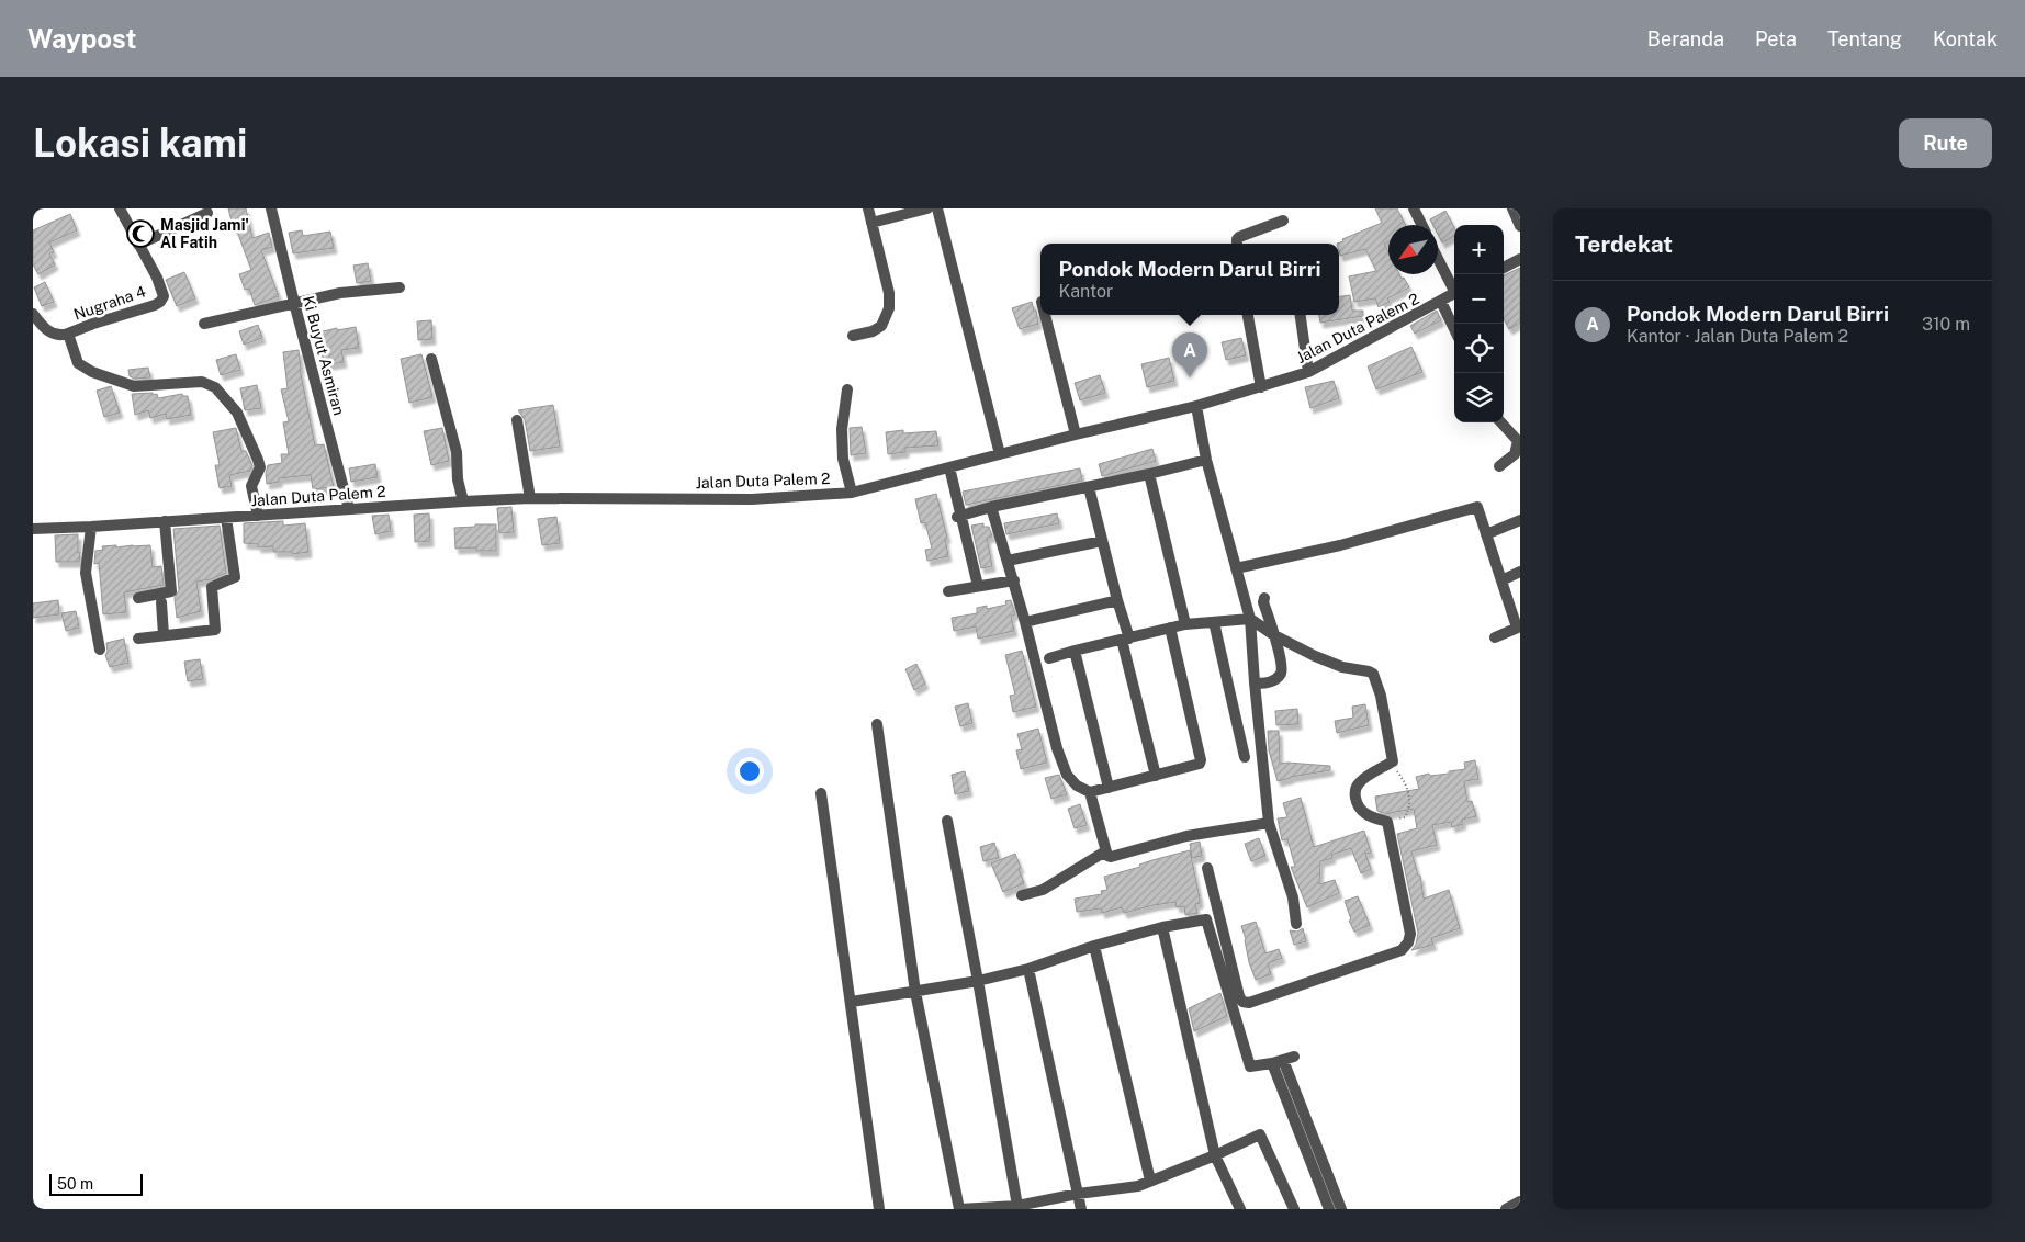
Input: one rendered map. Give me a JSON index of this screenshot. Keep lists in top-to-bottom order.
{
  "streets": {
    "street": ["Nugraha 4", "Jalan Duta Palem 2", "Ki Buyut Asmiran"]
  },
  "crossings": [
    ["Jalan Duta Palem 2", "Ki Buyut Asmiran"]
  ],
  "places": {
    "mosque": ["Masjid Jami' Al Fatih"]
  },
  "scale_bar": "50 m",
  "north": "bottom left",
  "page": {
    "header": "Waypost",
    "nav": [
      "Beranda",
      "Peta",
      "Tentang",
      "Kontak"
    ],
    "buttons": "Rute",
    "title": "Lokasi kami",
    "heading": "Terdekat",
    "map_buttons": ["+", "−"],
    "popup": ["Pondok Modern Darul Birri", "Kantor"],
    "list": [
      {
        "mark": "A",
        "name": "Pondok Modern Darul Birri",
        "note": "Kantor · Jalan Duta Palem 2",
        "value": "310 m"
      }
    ],
    "pins": "A",
    "scale": "50 m"
  }
}
